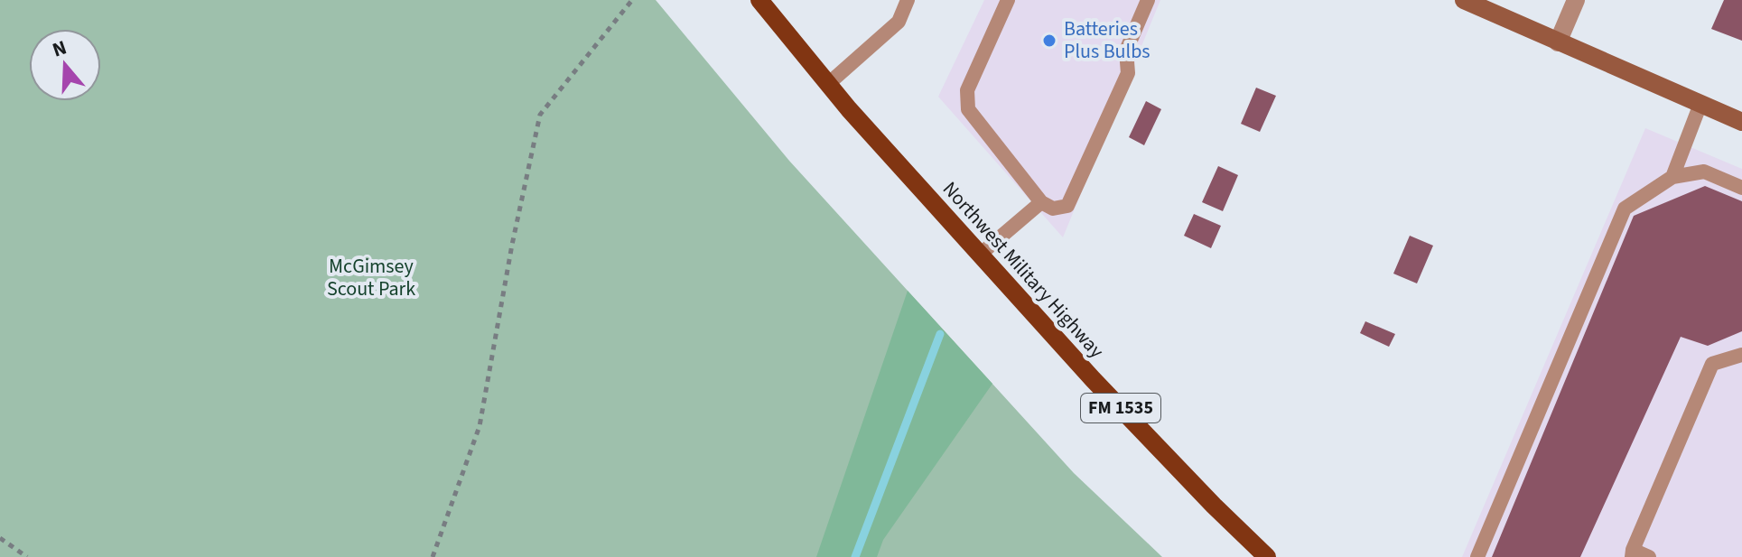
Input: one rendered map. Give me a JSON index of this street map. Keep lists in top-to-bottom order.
{
  "streets": {
    "main road": ["Northwest Military Highway", "FM 1535"]
  },
  "parks": ["McGimsey Scout Park"],
  "places": ["Batteries Plus Bulbs"],
  "north": "top"
}
